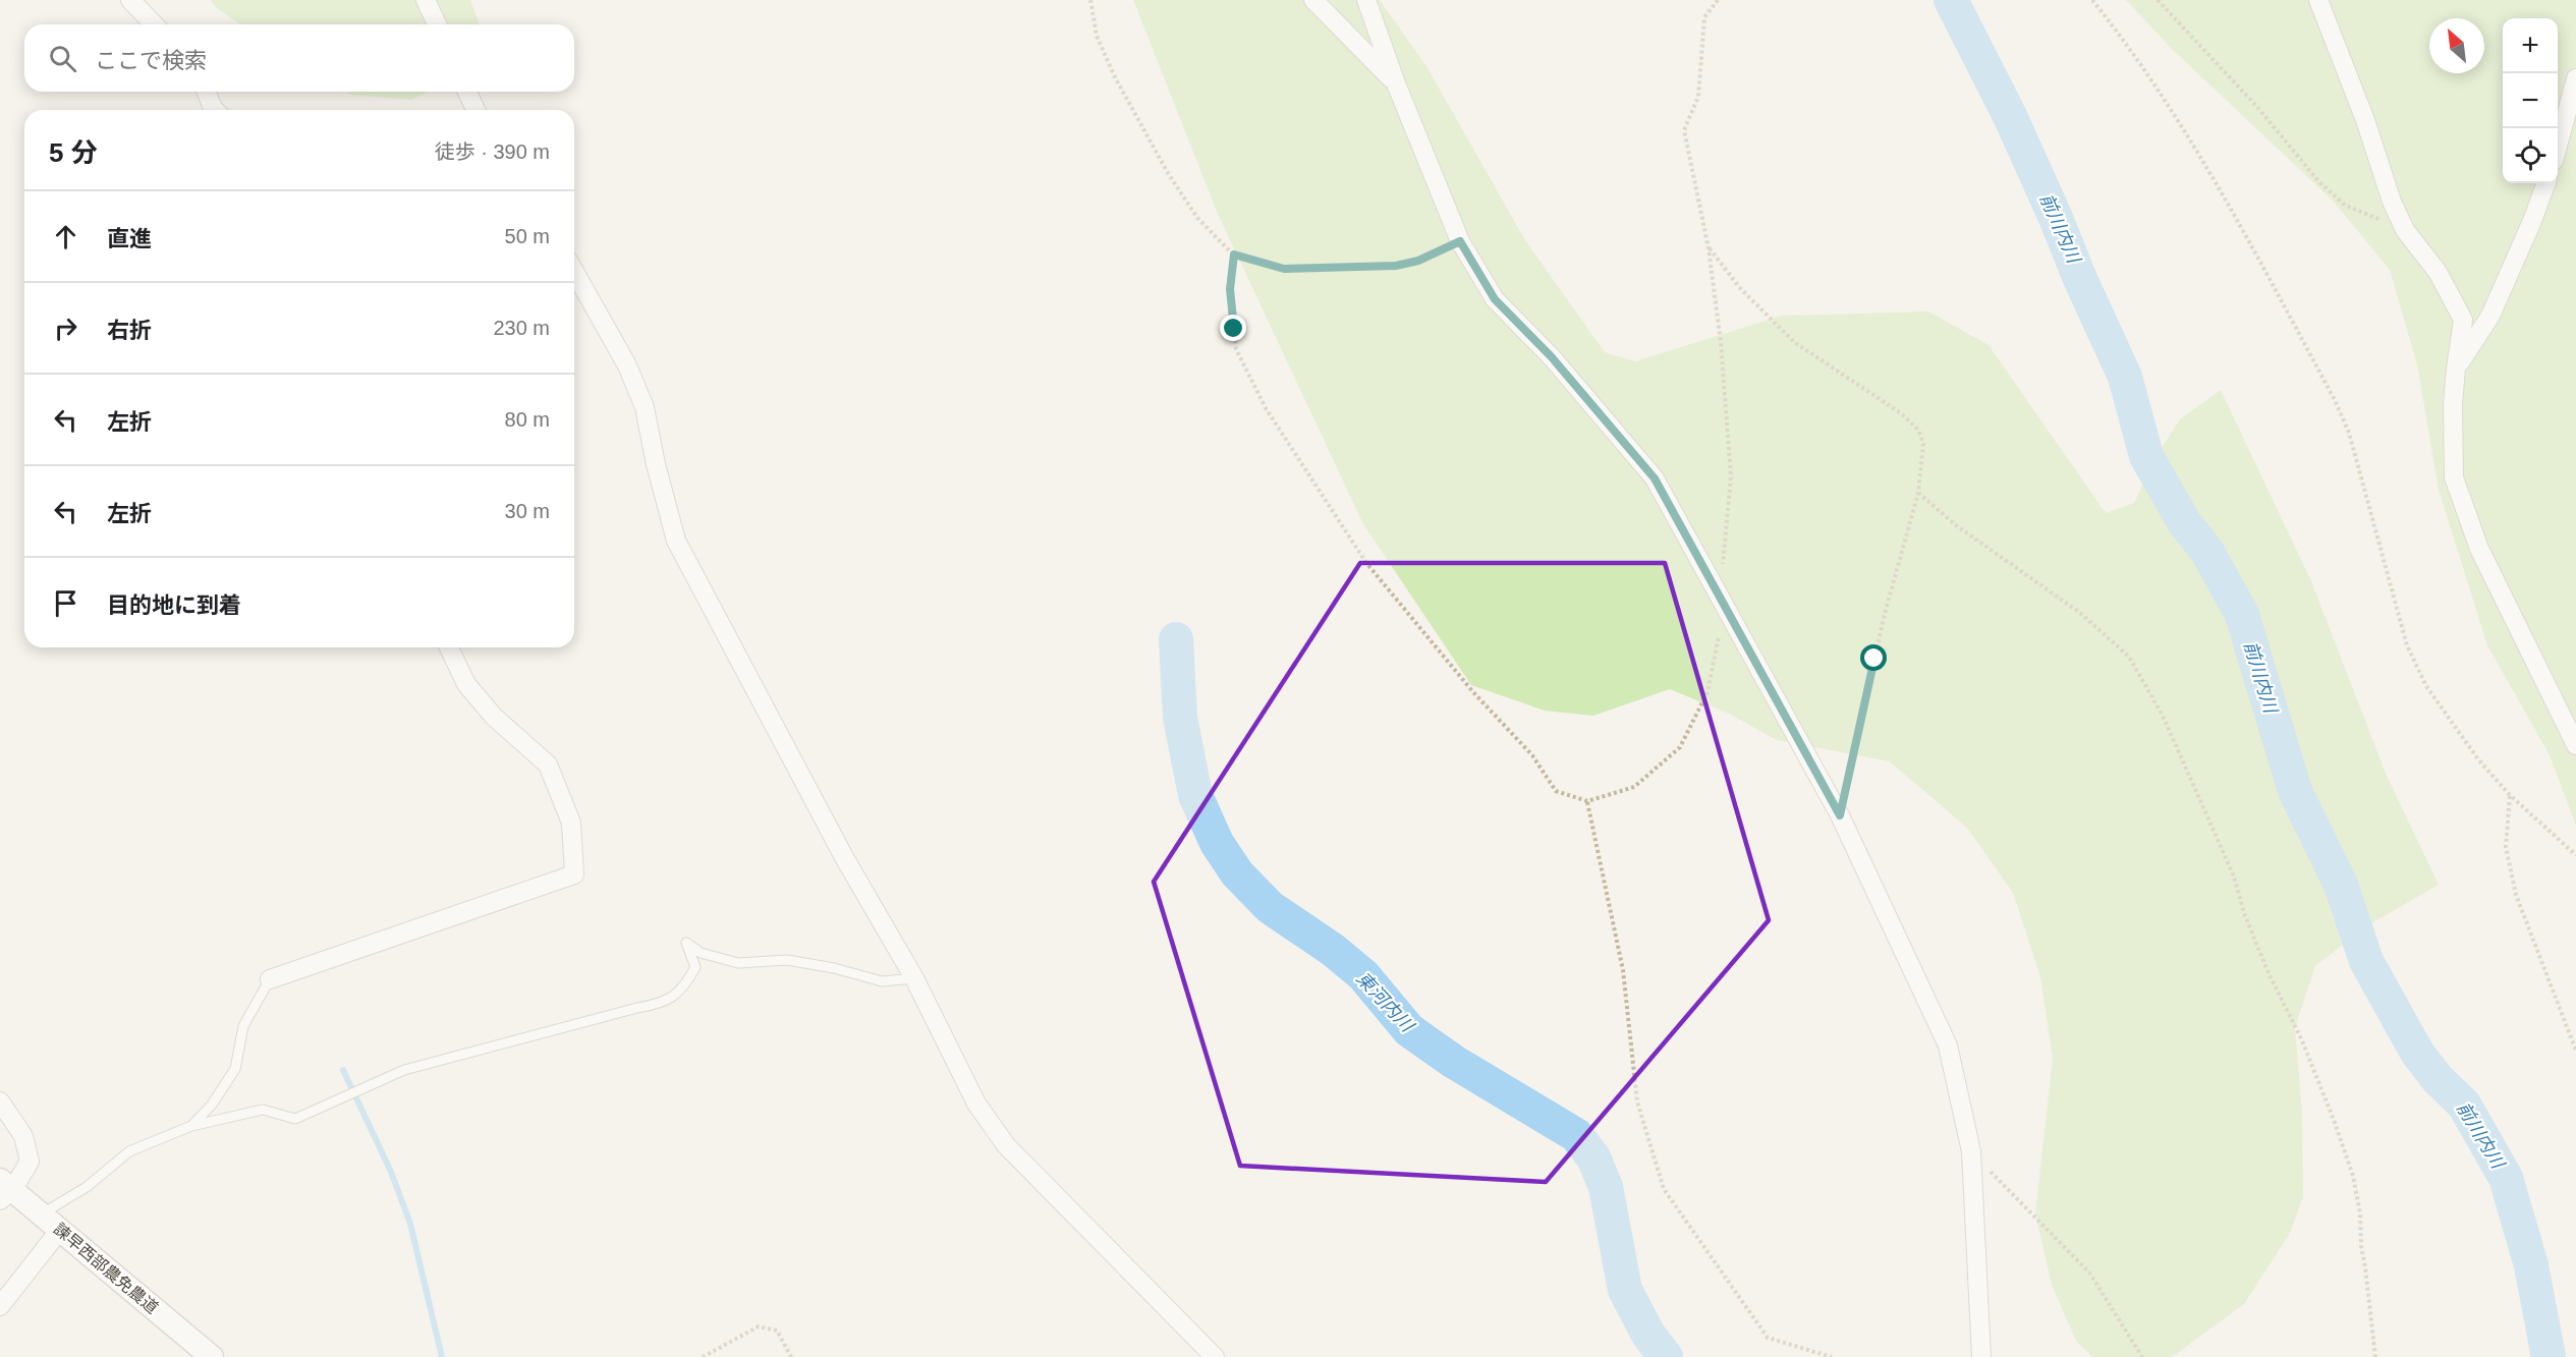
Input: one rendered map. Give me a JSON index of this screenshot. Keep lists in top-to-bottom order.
{
  "streets": {
    "street": ["諫早西部農免農道"]
  },
  "water": ["前川内川", "東河内川"],
  "north": "top left",
  "page": {
    "map_buttons": ["+", "−"],
    "search": "ここで検索",
    "heading": ["5 分", "徒歩 · 390 m"],
    "list": [
      ["直進", "50 m"],
      ["右折", "230 m"],
      ["左折", "80 m"],
      ["左折", "30 m"],
      "目的地に到着"
    ]
  }
}
